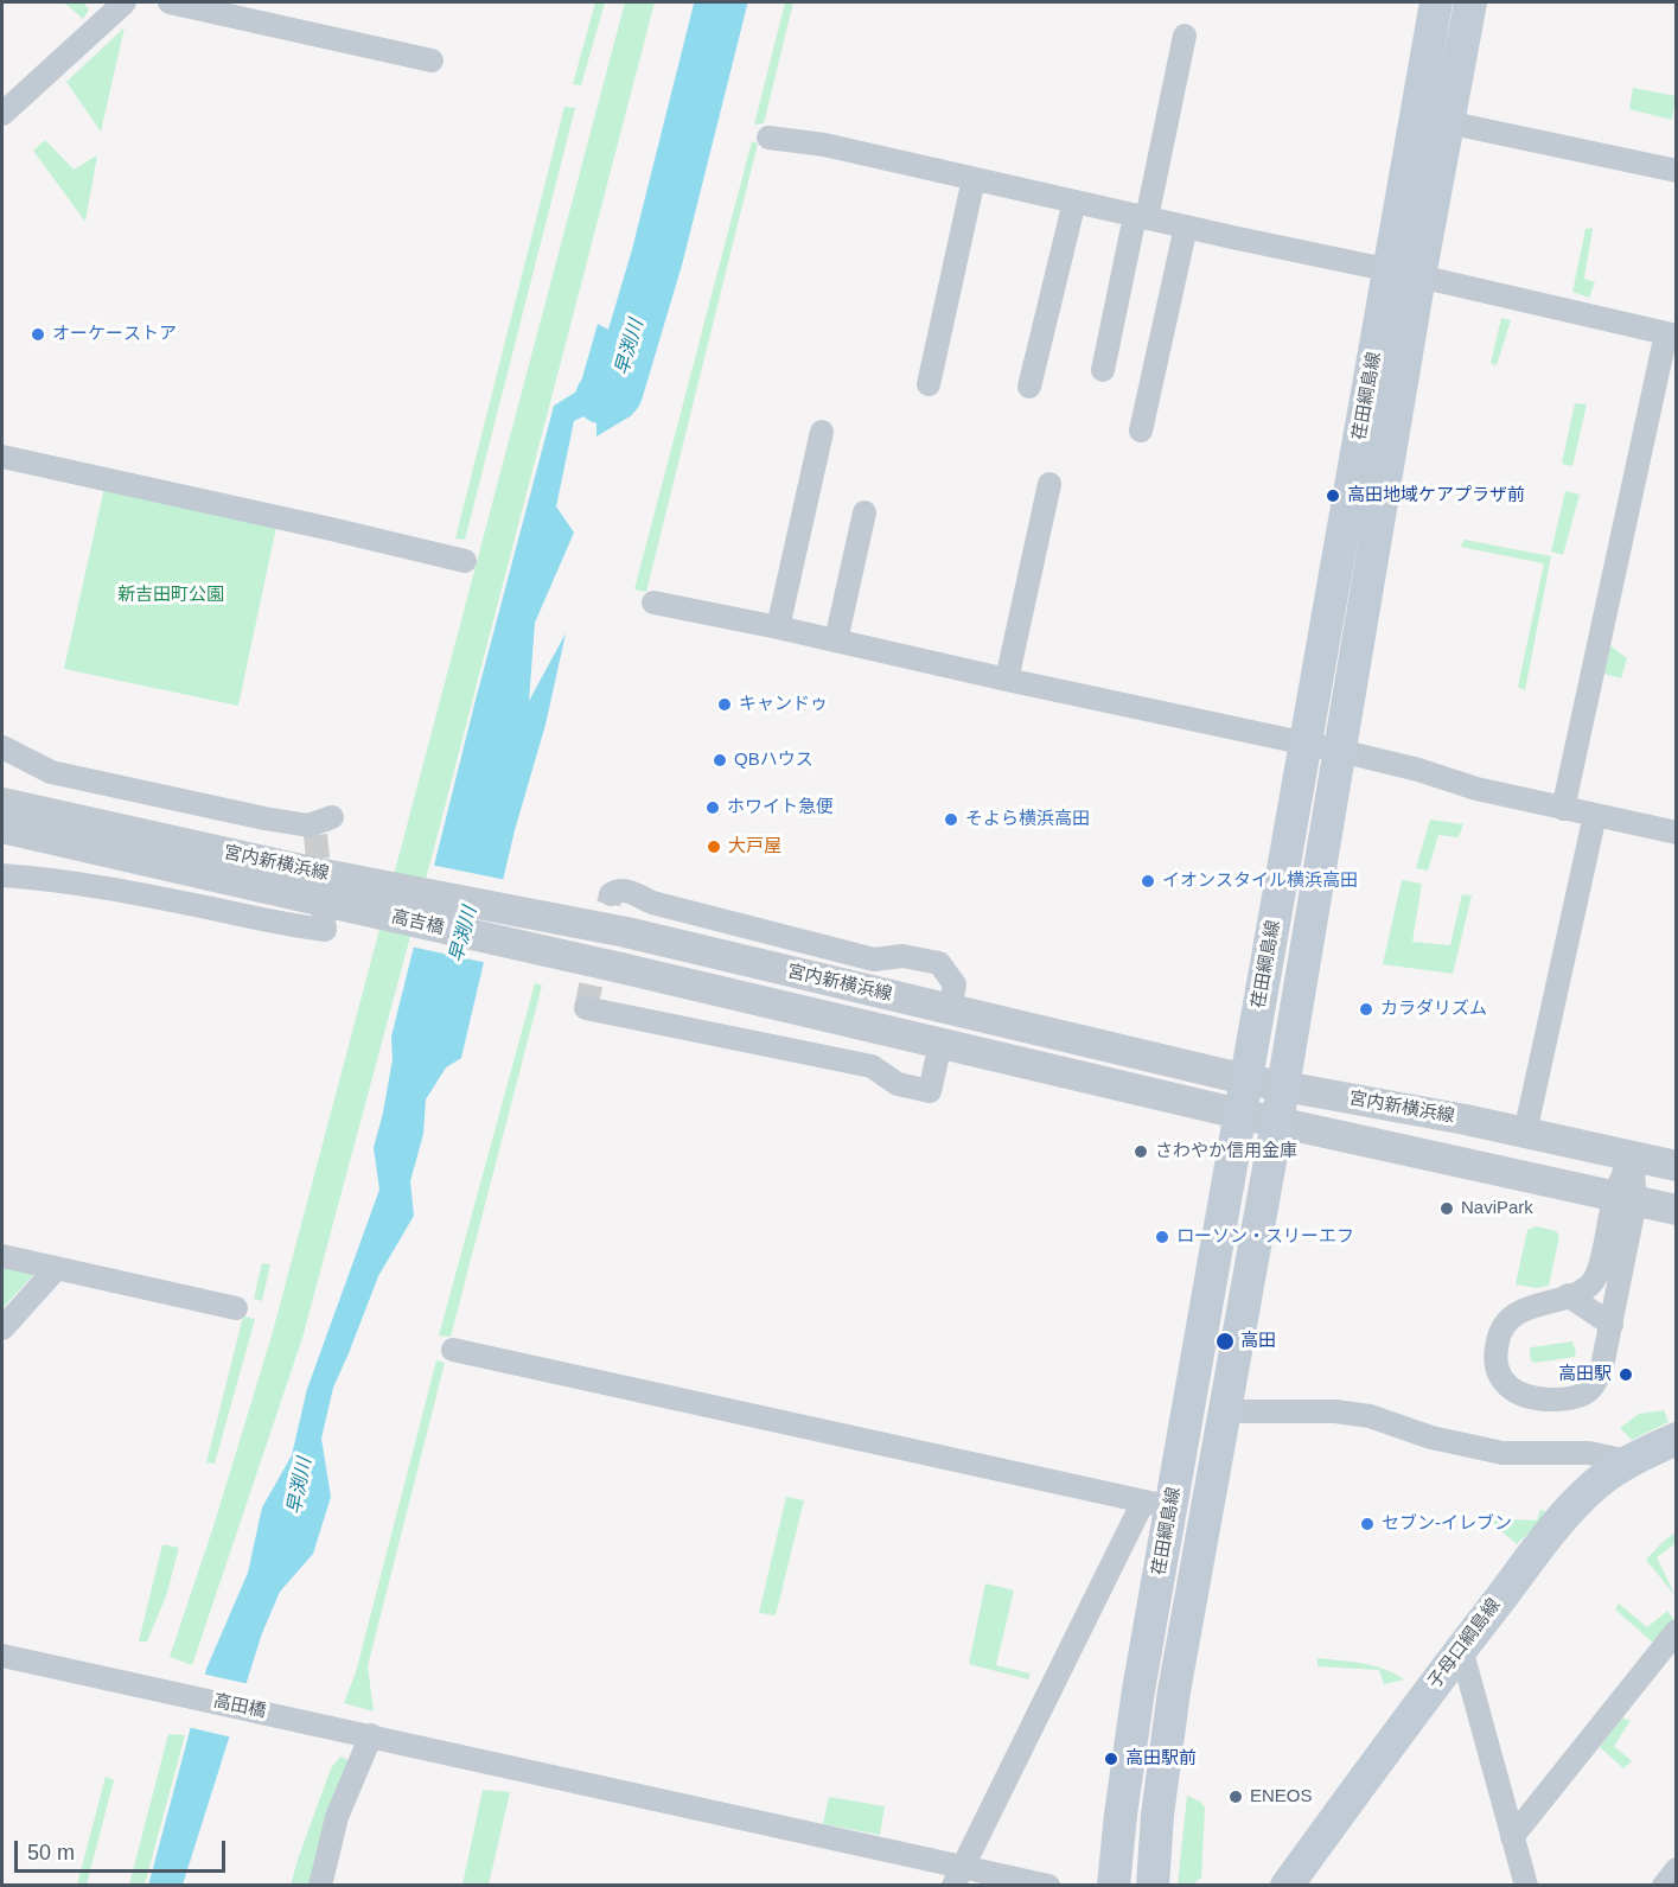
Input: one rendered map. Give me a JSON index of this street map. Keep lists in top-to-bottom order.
{
  "streets": {
    "main road": ["荏田綱島線", "子母口綱島線"],
    "street": ["宮内新横浜線", "高吉橋", "高田橋"]
  },
  "crossings": [
    ["荏田綱島線", "宮内新横浜線"],
    ["宮内新横浜線", "高吉橋"]
  ],
  "water": ["早渕川"],
  "parks": ["新吉田町公園"],
  "places": [
    "オーケーストア",
    "高田地域ケアプラザ前",
    "キャンドゥ",
    "QBハウス",
    "ホワイト急便",
    "そよら横浜高田",
    "大戸屋",
    "イオンスタイル横浜高田",
    "カラダリズム",
    "さわやか信用金庫",
    "NaviPark",
    "ローソン・スリーエフ",
    "高田",
    "高田駅",
    "セブン-イレブン",
    "高田駅前",
    "ENEOS"
  ],
  "scale_bar": "50 m"
}
